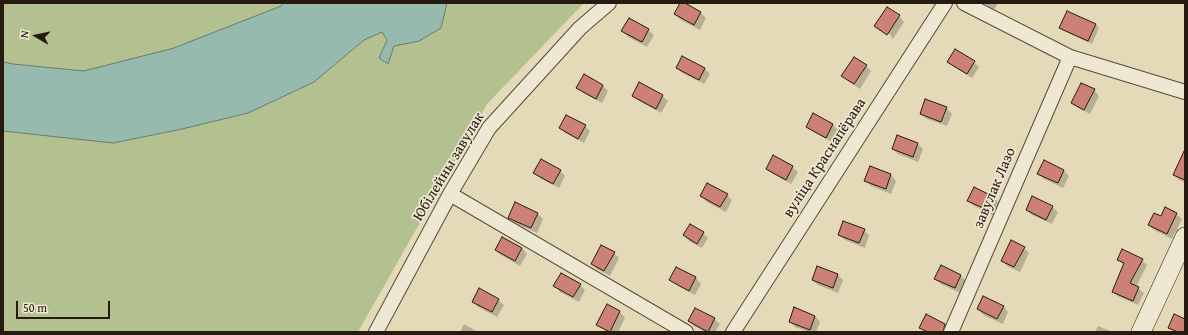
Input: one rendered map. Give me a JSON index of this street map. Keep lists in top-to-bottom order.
{
  "streets": {
    "street": ["вуліца Краснапёрава", "Юбілейны завулак", "завулак Лазо"]
  },
  "scale_bar": "50 m",
  "north": "left"
}
